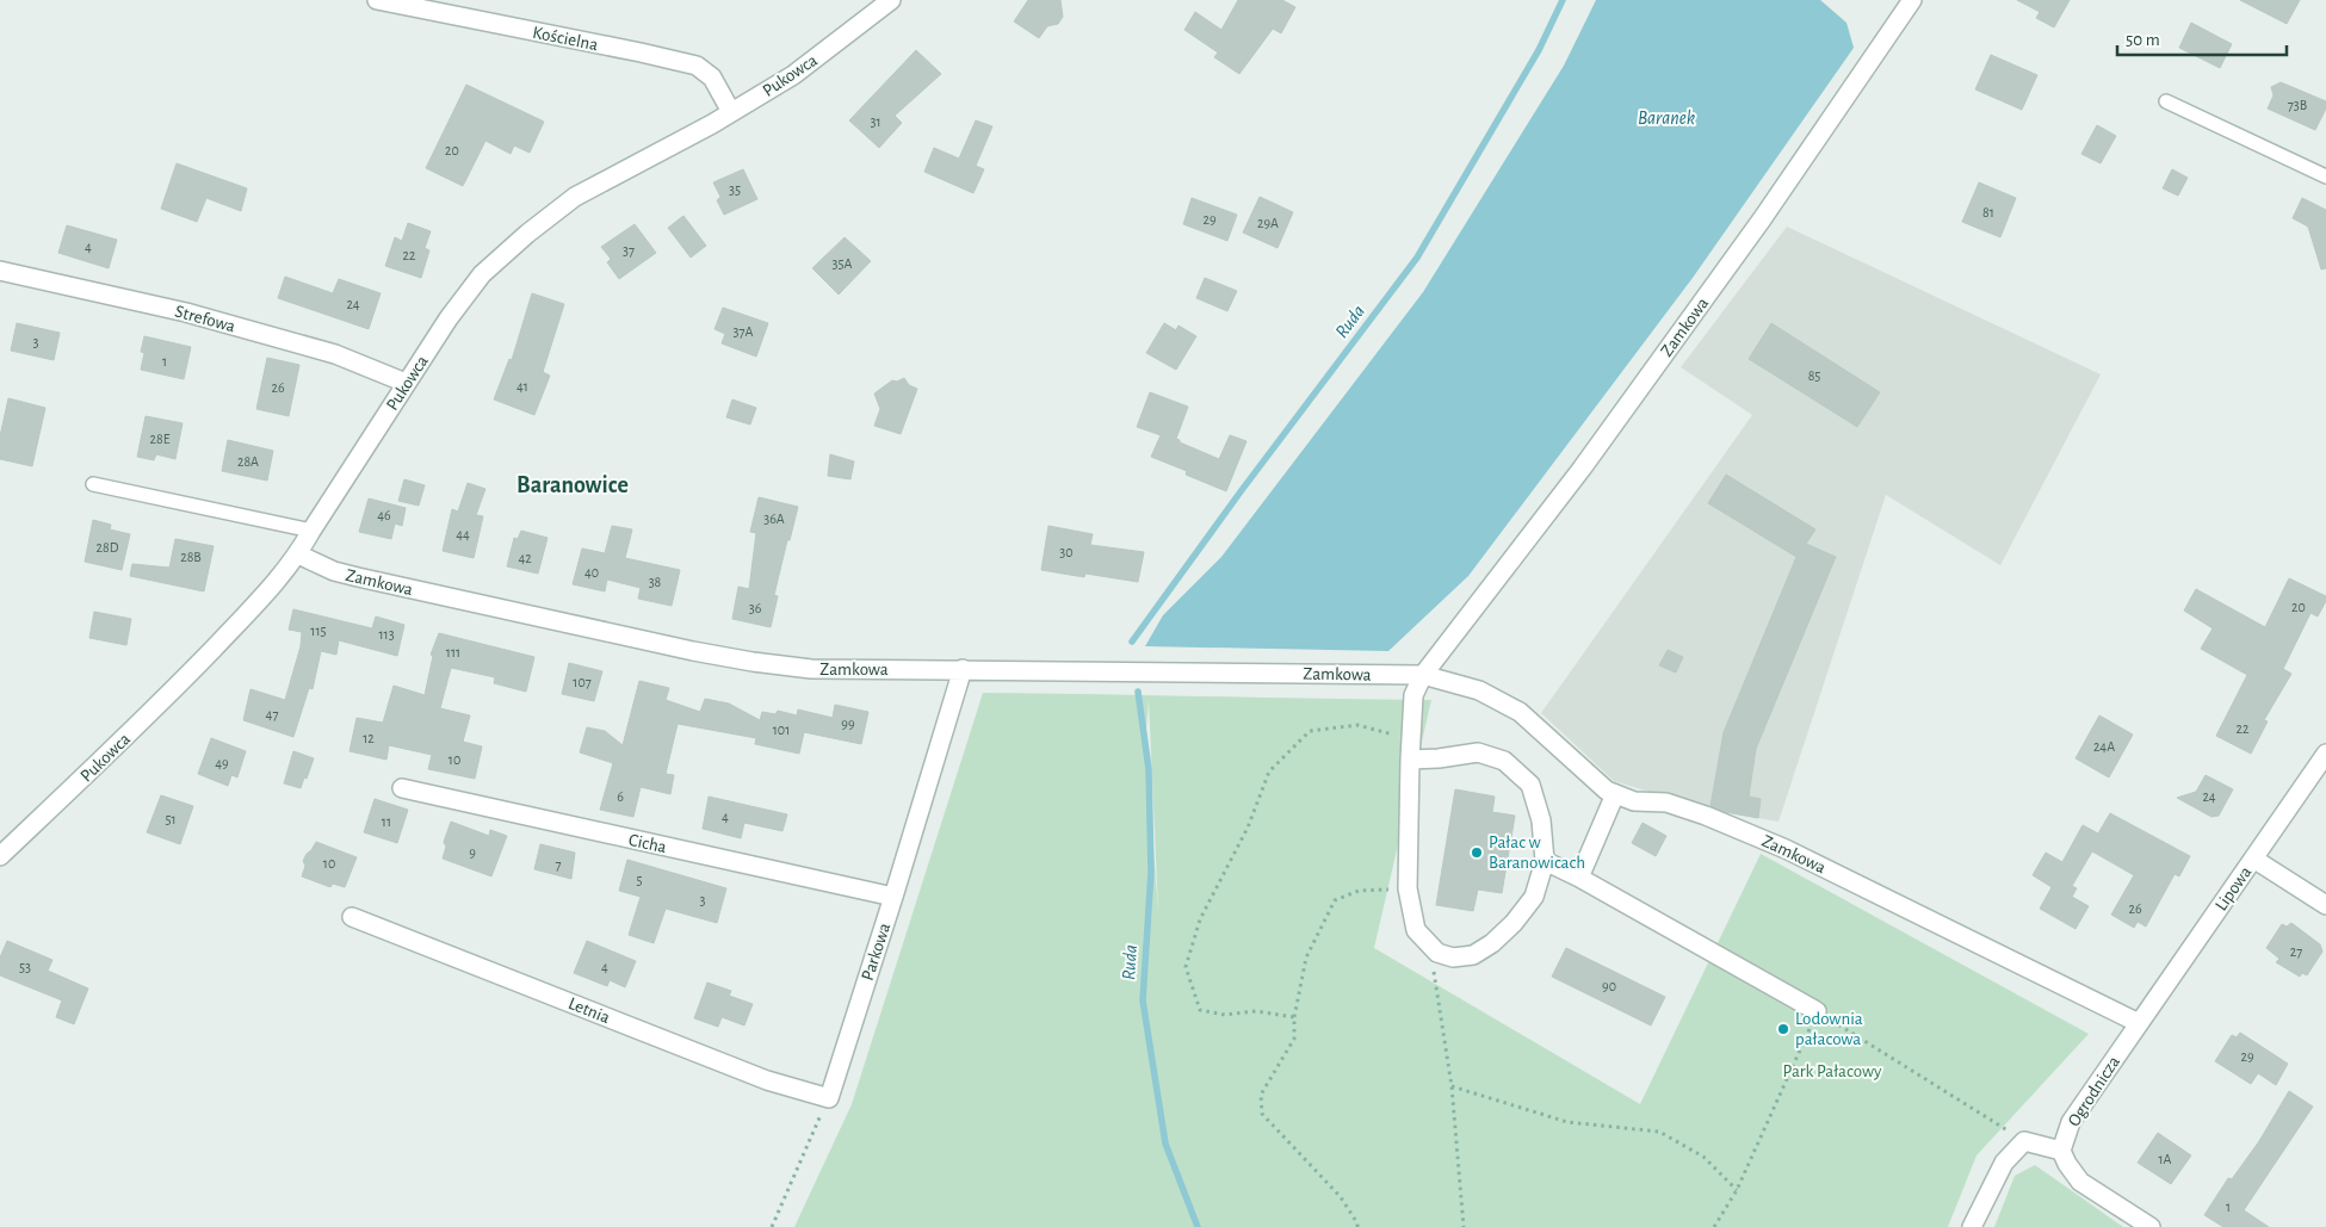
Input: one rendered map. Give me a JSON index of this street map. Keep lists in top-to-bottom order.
{
  "streets": {
    "street": [
      "Kościelna",
      "Pukowca",
      "Strefowa",
      "Zamkowa",
      "Cicha",
      "Lipowa",
      "Parkowa",
      "Letnia",
      "Ogrodnicza"
    ]
  },
  "crossings": [
    ["Kościelna", "Pukowca"],
    ["Pukowca", "Strefowa"],
    ["Pukowca", "Zamkowa"],
    ["Zamkowa", "Lipowa"],
    ["Zamkowa", "Parkowa"],
    ["Zamkowa", "Ogrodnicza"],
    ["Cicha", "Parkowa"],
    ["Lipowa", "Ogrodnicza"],
    ["Parkowa", "Letnia"]
  ],
  "districts": ["Baranowice"],
  "water": ["Baranek", "Ruda"],
  "parks": ["Park Pałacowy"],
  "places": ["Pałac w Baranowicach", "Lodownia pałacowa"],
  "house_numbers": [
    "73B",
    "31",
    "20",
    "35",
    "81",
    "29",
    "29A",
    "4",
    "37",
    "22",
    "35A",
    "24",
    "37A",
    "3",
    "1",
    "85",
    "41",
    "26",
    "28E",
    "28A",
    "46",
    "36A",
    "44",
    "28D",
    "30",
    "28B",
    "42",
    "40",
    "38",
    "20",
    "36",
    "115",
    "113",
    "111",
    "107",
    "47",
    "99",
    "22",
    "101",
    "12",
    "24A",
    "10",
    "49",
    "6",
    "24",
    "4",
    "51",
    "11",
    "9",
    "10",
    "7",
    "5",
    "3",
    "26",
    "27",
    "53",
    "4",
    "90",
    "29",
    "1A",
    "1"
  ],
  "scale_bar": "50 m"
}
